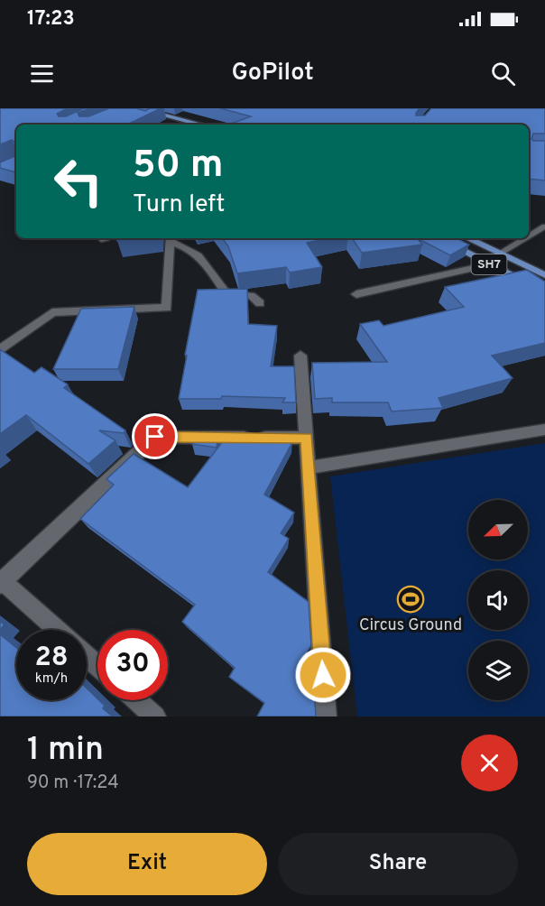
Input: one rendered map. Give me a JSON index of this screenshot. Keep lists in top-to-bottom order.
{
  "streets": {
    "main road": ["SH7"]
  },
  "places": {
    "sports": ["Circus Ground"]
  },
  "north": "bottom left",
  "page": {
    "status": "17:23",
    "header": "GoPilot",
    "turn": ["50 m", "Turn left"],
    "speed": "28 km/h",
    "limit": "30",
    "heading": ["1 min", "90 m · 17:24"],
    "buttons": ["Exit", "Share"]
  }
}
